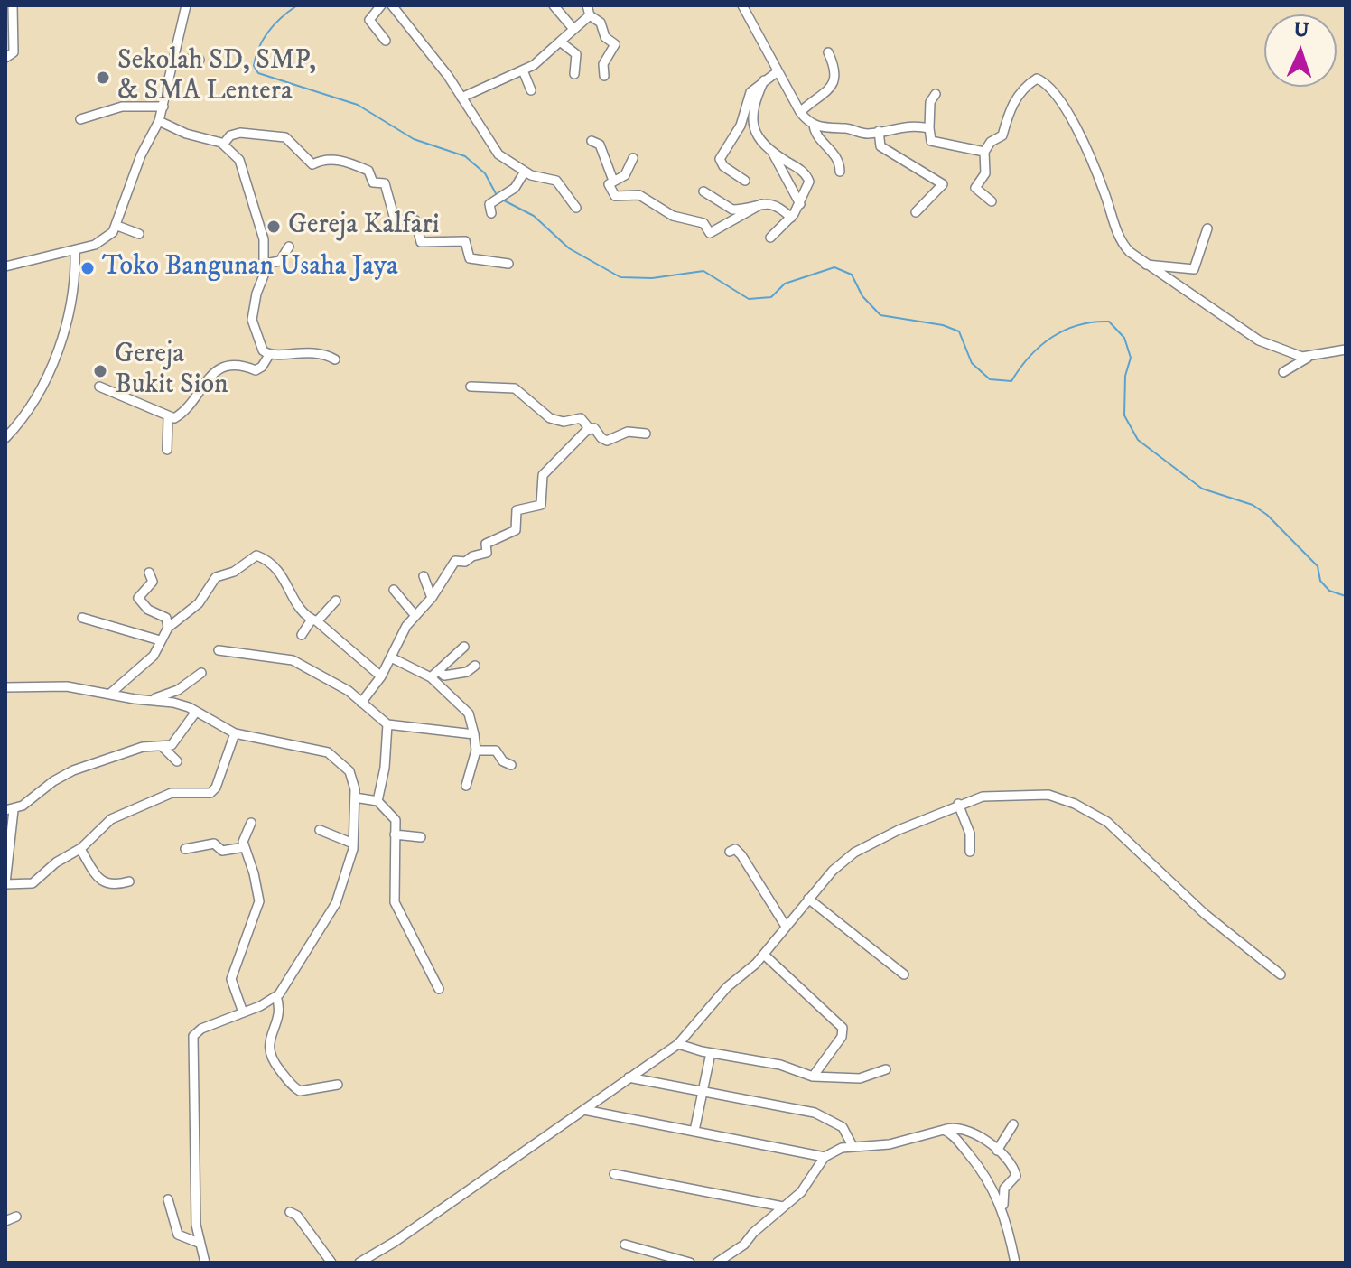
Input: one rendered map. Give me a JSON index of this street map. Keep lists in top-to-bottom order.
{
  "places": [
    "Sekolah SD, SMP, & SMA Lentera",
    "Gereja Kalfari",
    "Toko Bangunan Usaha Jaya",
    "Gereja Bukit Sion"
  ],
  "north": "top"
}
